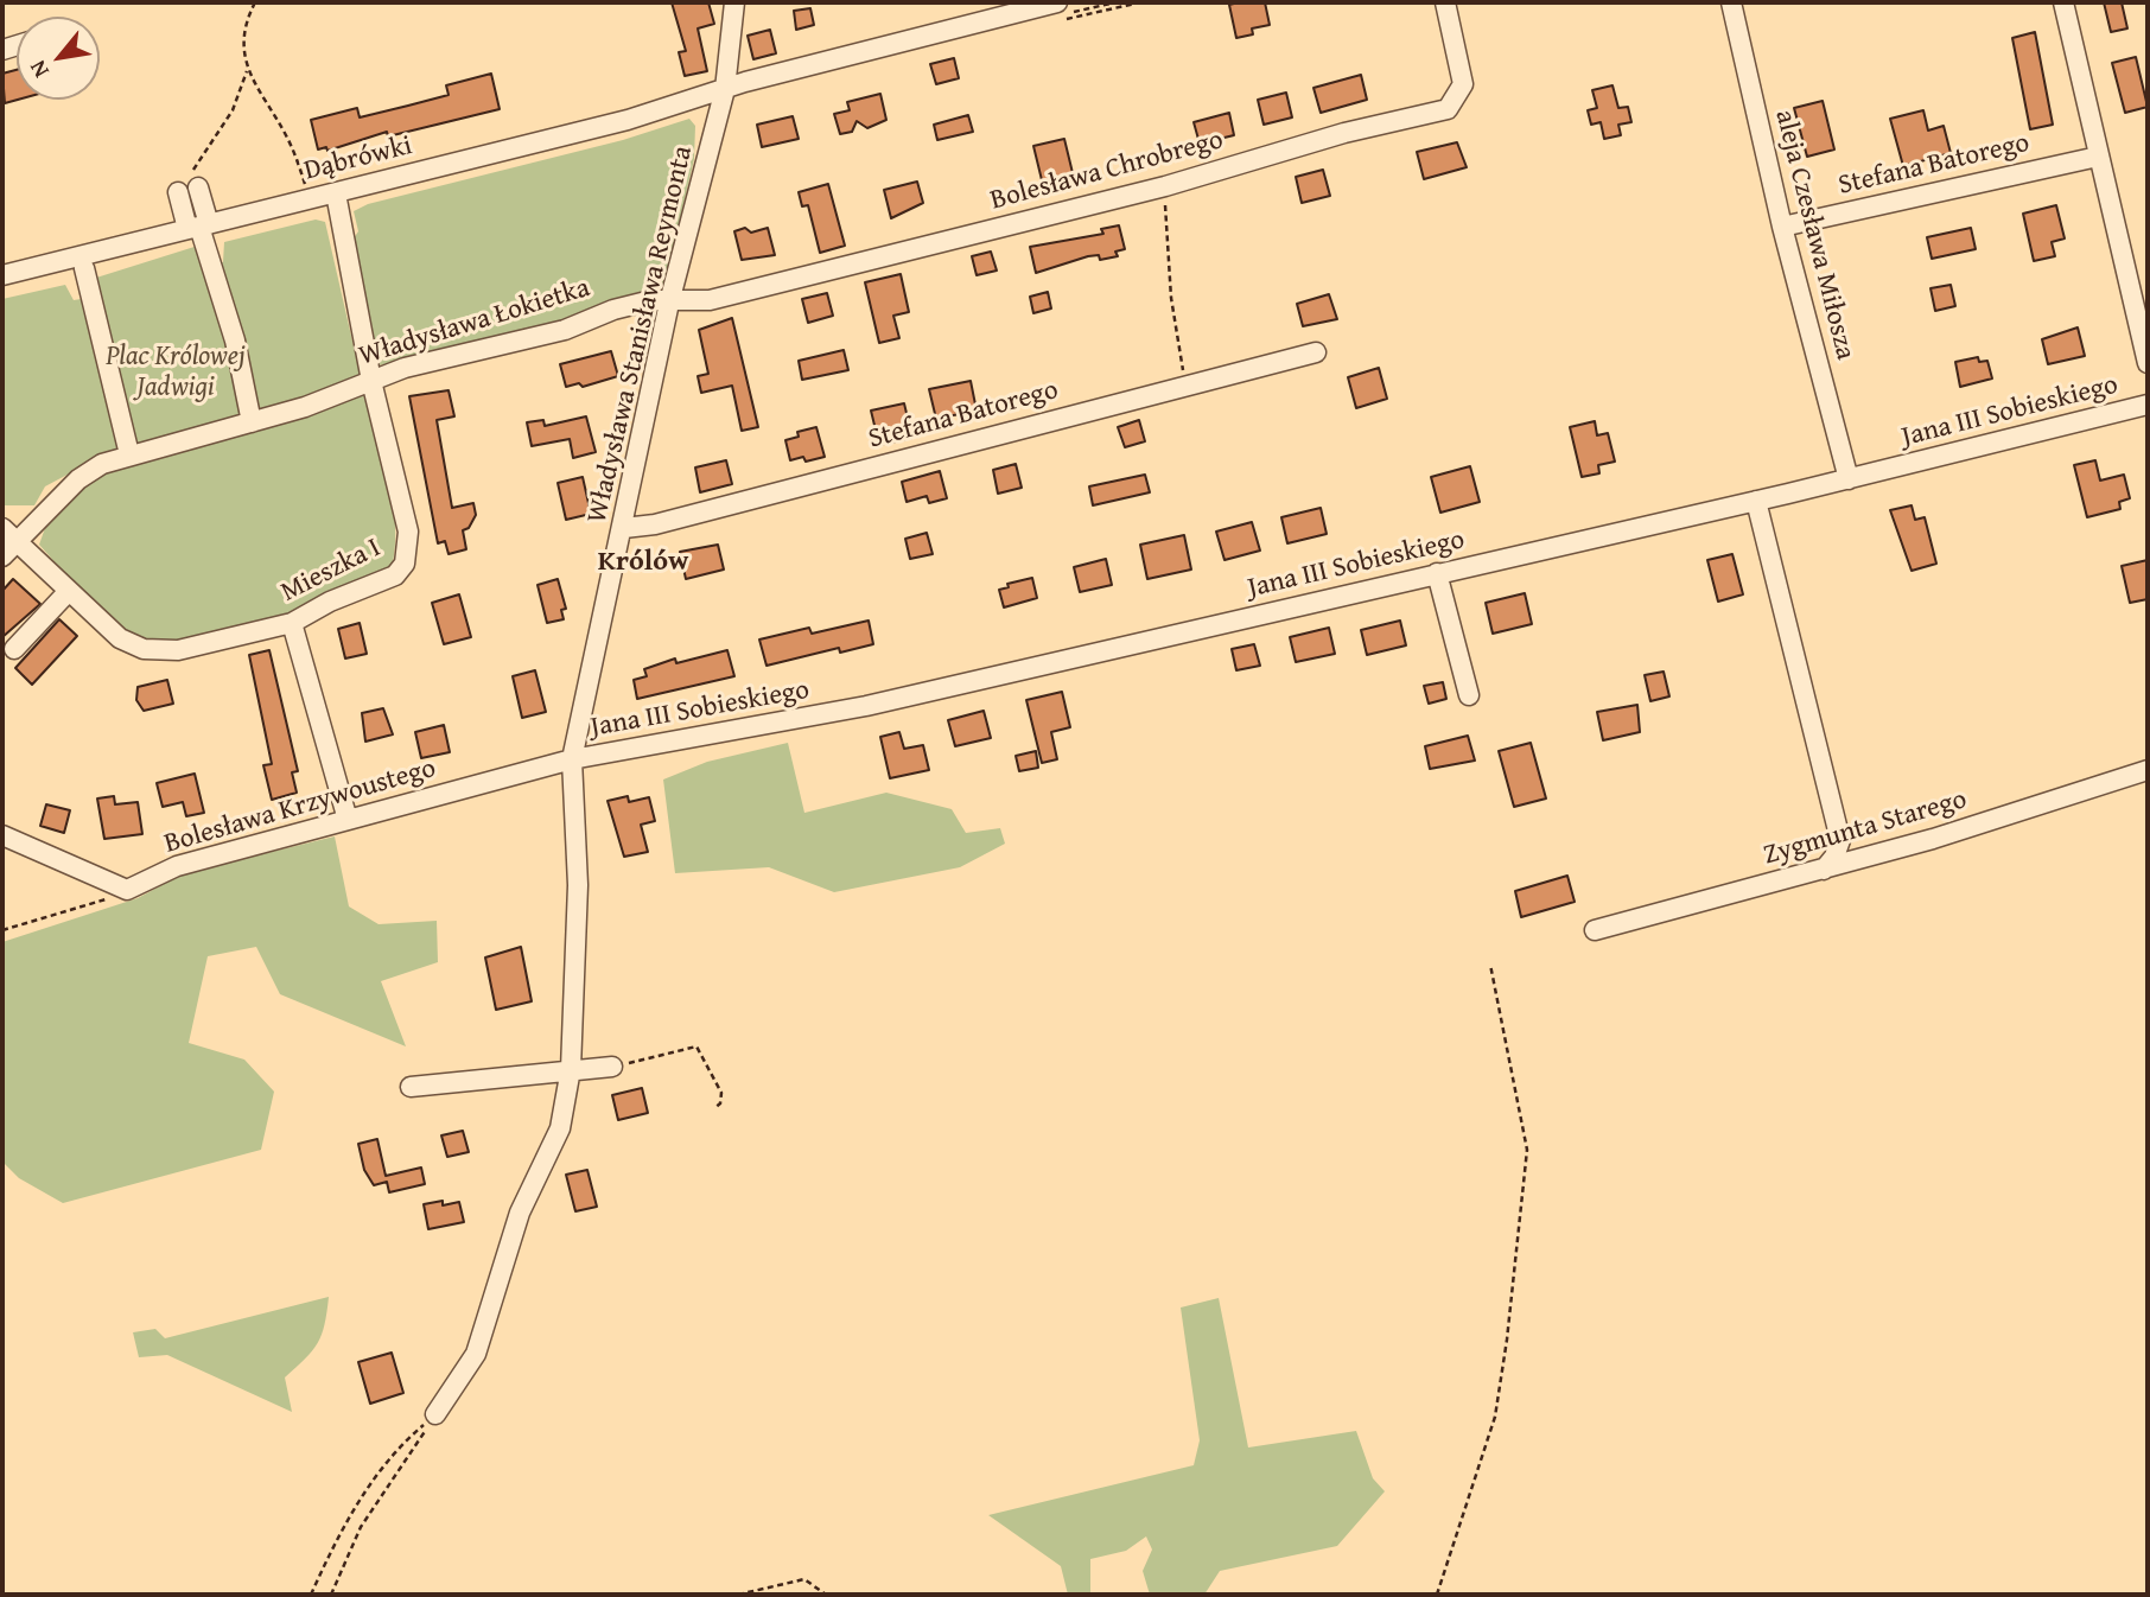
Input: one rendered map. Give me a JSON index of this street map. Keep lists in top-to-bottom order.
{
  "streets": {
    "street": [
      "Dąbrówki",
      "Stefana Batorego",
      "Bolesława Chrobrego",
      "aleja Czesława Miłosza",
      "Władysława Łokietka",
      "Władysława Stanisława Reymonta",
      "Jana III Sobieskiego",
      "Mieszka I",
      "Bolesława Krzywoustego",
      "Zygmunta Starego"
    ]
  },
  "crossings": [
    ["Dąbrówki", "Władysława Stanisława Reymonta"],
    ["Dąbrówki", "Mieszka I"],
    ["Stefana Batorego", "aleja Czesława Miłosza"],
    ["Stefana Batorego", "Władysława Stanisława Reymonta"],
    ["Bolesława Chrobrego", "Władysława Łokietka"],
    ["Bolesława Chrobrego", "Władysława Stanisława Reymonta"],
    ["aleja Czesława Miłosza", "Jana III Sobieskiego"],
    ["Władysława Łokietka", "Władysława Stanisława Reymonta"],
    ["Władysława Łokietka", "Mieszka I"],
    ["Władysława Stanisława Reymonta", "Jana III Sobieskiego"],
    ["Władysława Stanisława Reymonta", "Bolesława Krzywoustego"],
    ["Jana III Sobieskiego", "Bolesława Krzywoustego"]
  ],
  "districts": ["Królów"],
  "parks": ["Plac Królowej Jadwigi"],
  "north": "bottom left"
}
